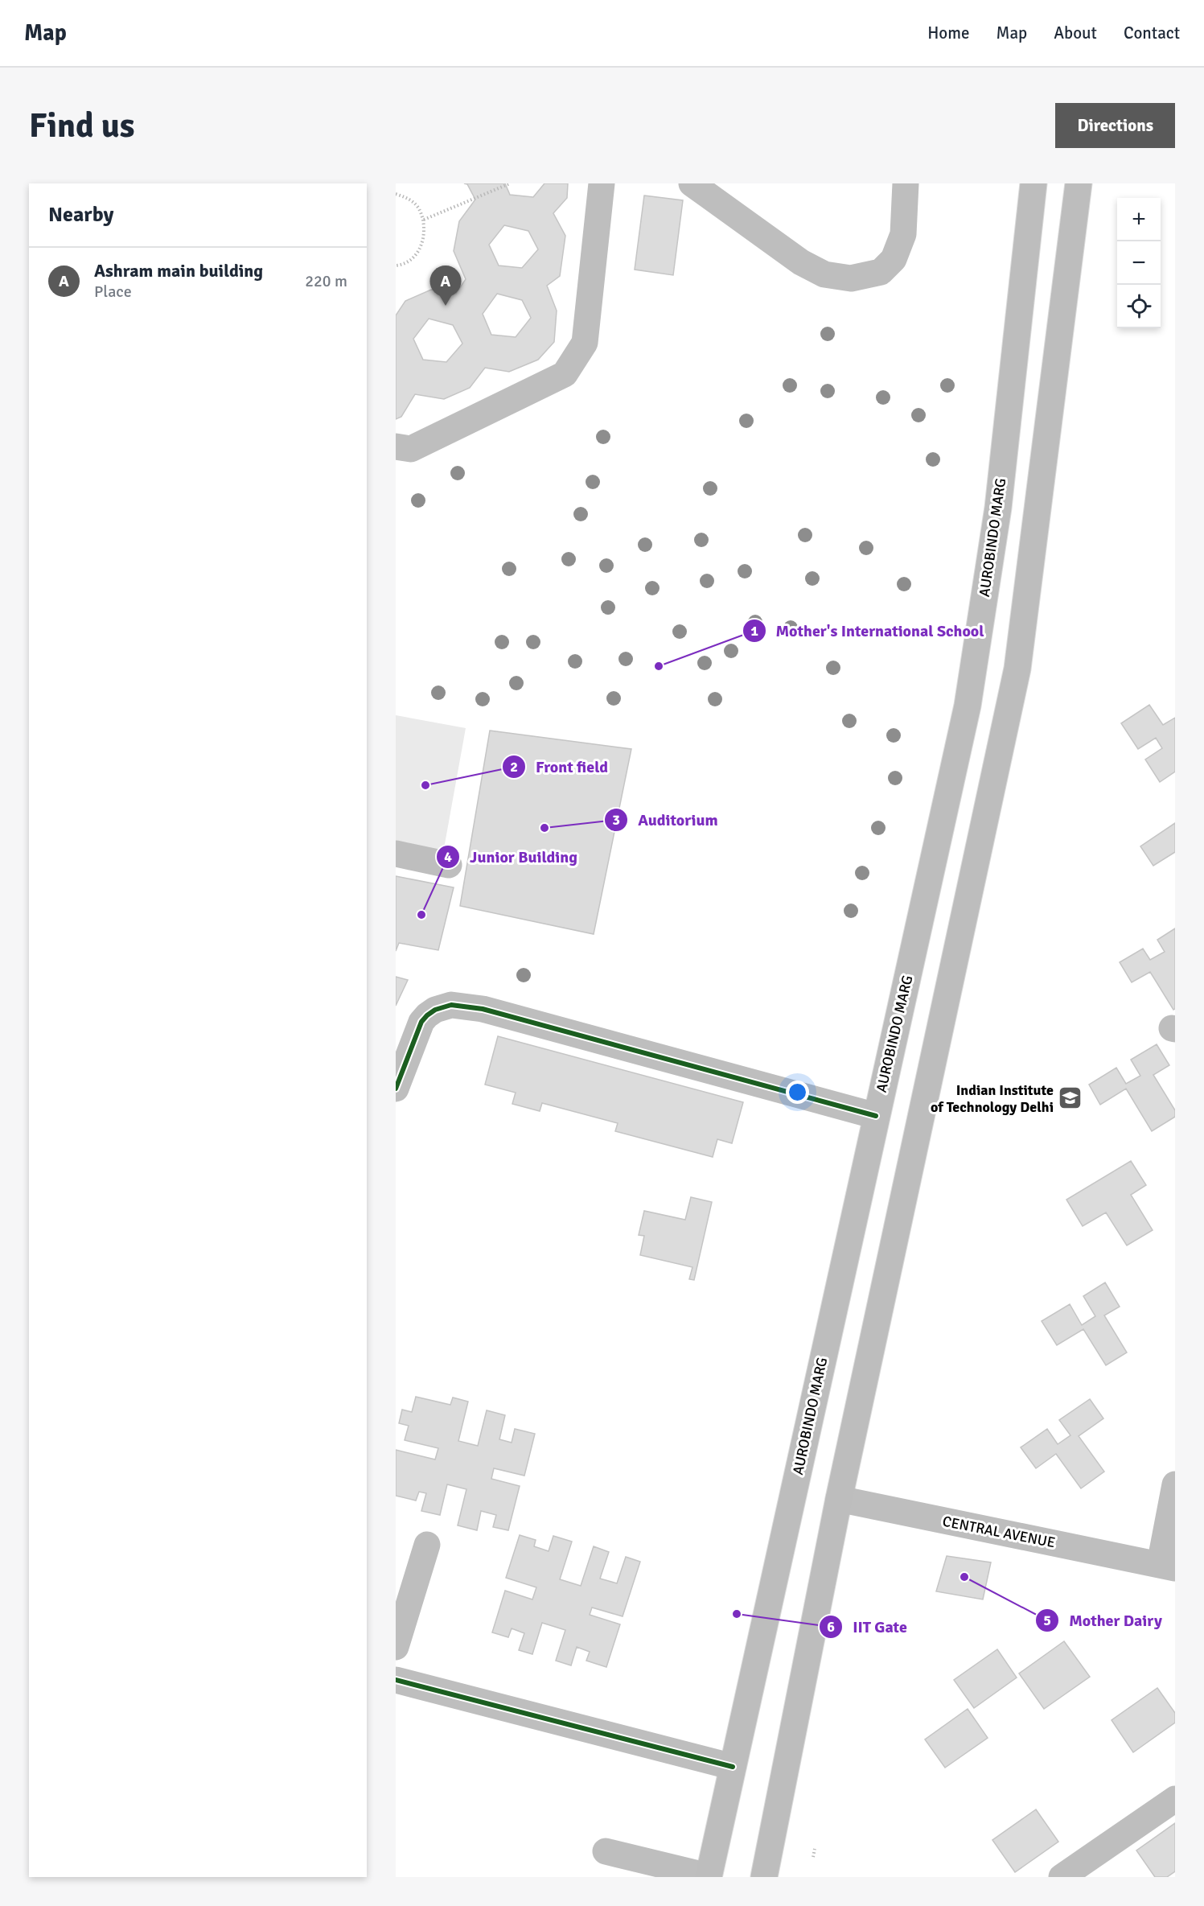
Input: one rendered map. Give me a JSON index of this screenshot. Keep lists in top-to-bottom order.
{
  "streets": {
    "highway": ["AUROBINDO MARG"],
    "street": ["CENTRAL AVENUE"]
  },
  "places": {
    "other": [
      "Mother's International School",
      "Front field",
      "Auditorium",
      "Junior Building",
      "Mother Dairy",
      "IIT Gate"
    ],
    "school or university": ["Indian Institute of Technology Delhi"]
  },
  "page": {
    "header": "Map",
    "nav": [
      "Home",
      "Map",
      "About",
      "Contact"
    ],
    "buttons": "Directions",
    "title": "Find us",
    "heading": "Nearby",
    "map_buttons": ["+", "−"],
    "list": [
      {
        "mark": "A",
        "name": "Ashram main building",
        "note": "Place",
        "value": "220 m"
      }
    ],
    "pins": "A"
  }
}
